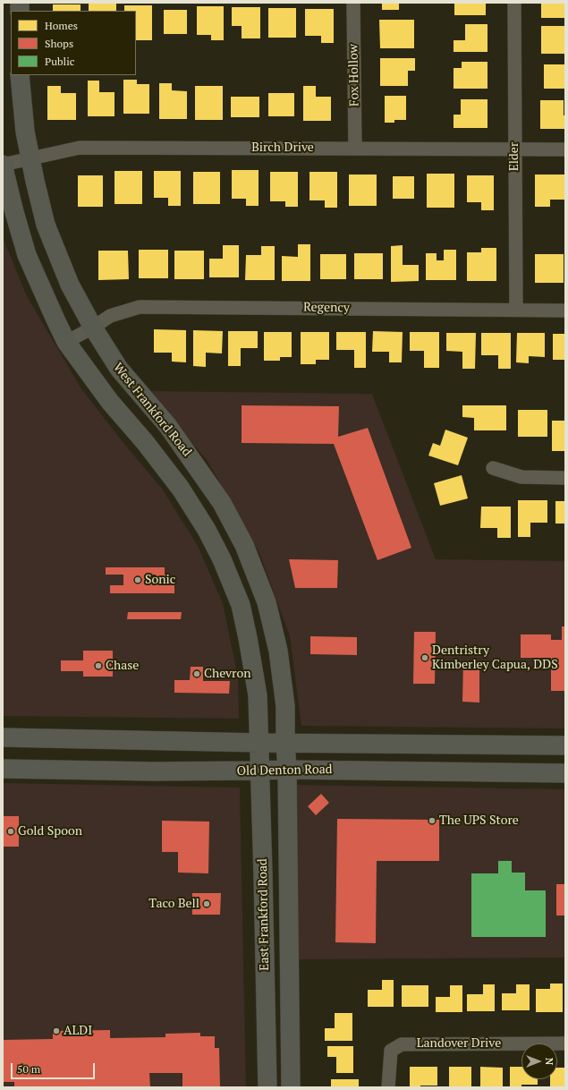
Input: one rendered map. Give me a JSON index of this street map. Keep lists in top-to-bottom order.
{
  "streets": {
    "main road": ["West Frankford Road", "Old Denton Road", "East Frankford Road"],
    "street": [
      "Fox Hollow",
      "Birch Drive",
      "Elder",
      "Regency",
      "Landover Drive"
    ]
  },
  "crossings": [
    ["Fox Hollow", "Birch Drive"],
    ["Birch Drive", "Elder"],
    ["Birch Drive", "West Frankford Road"],
    ["Elder", "Regency"],
    ["Regency", "West Frankford Road"],
    ["West Frankford Road", "Old Denton Road"],
    ["West Frankford Road", "East Frankford Road"],
    ["Old Denton Road", "East Frankford Road"]
  ],
  "places": [
    "Sonic",
    "Dentristry Kimberley Capua, DDS",
    "Chase",
    "Chevron",
    "The UPS Store",
    "Gold Spoon",
    "Taco Bell",
    "ALDI"
  ],
  "legend": ["Homes", "Shops", "Public"],
  "scale_bar": "50 m",
  "north": "right"
}
